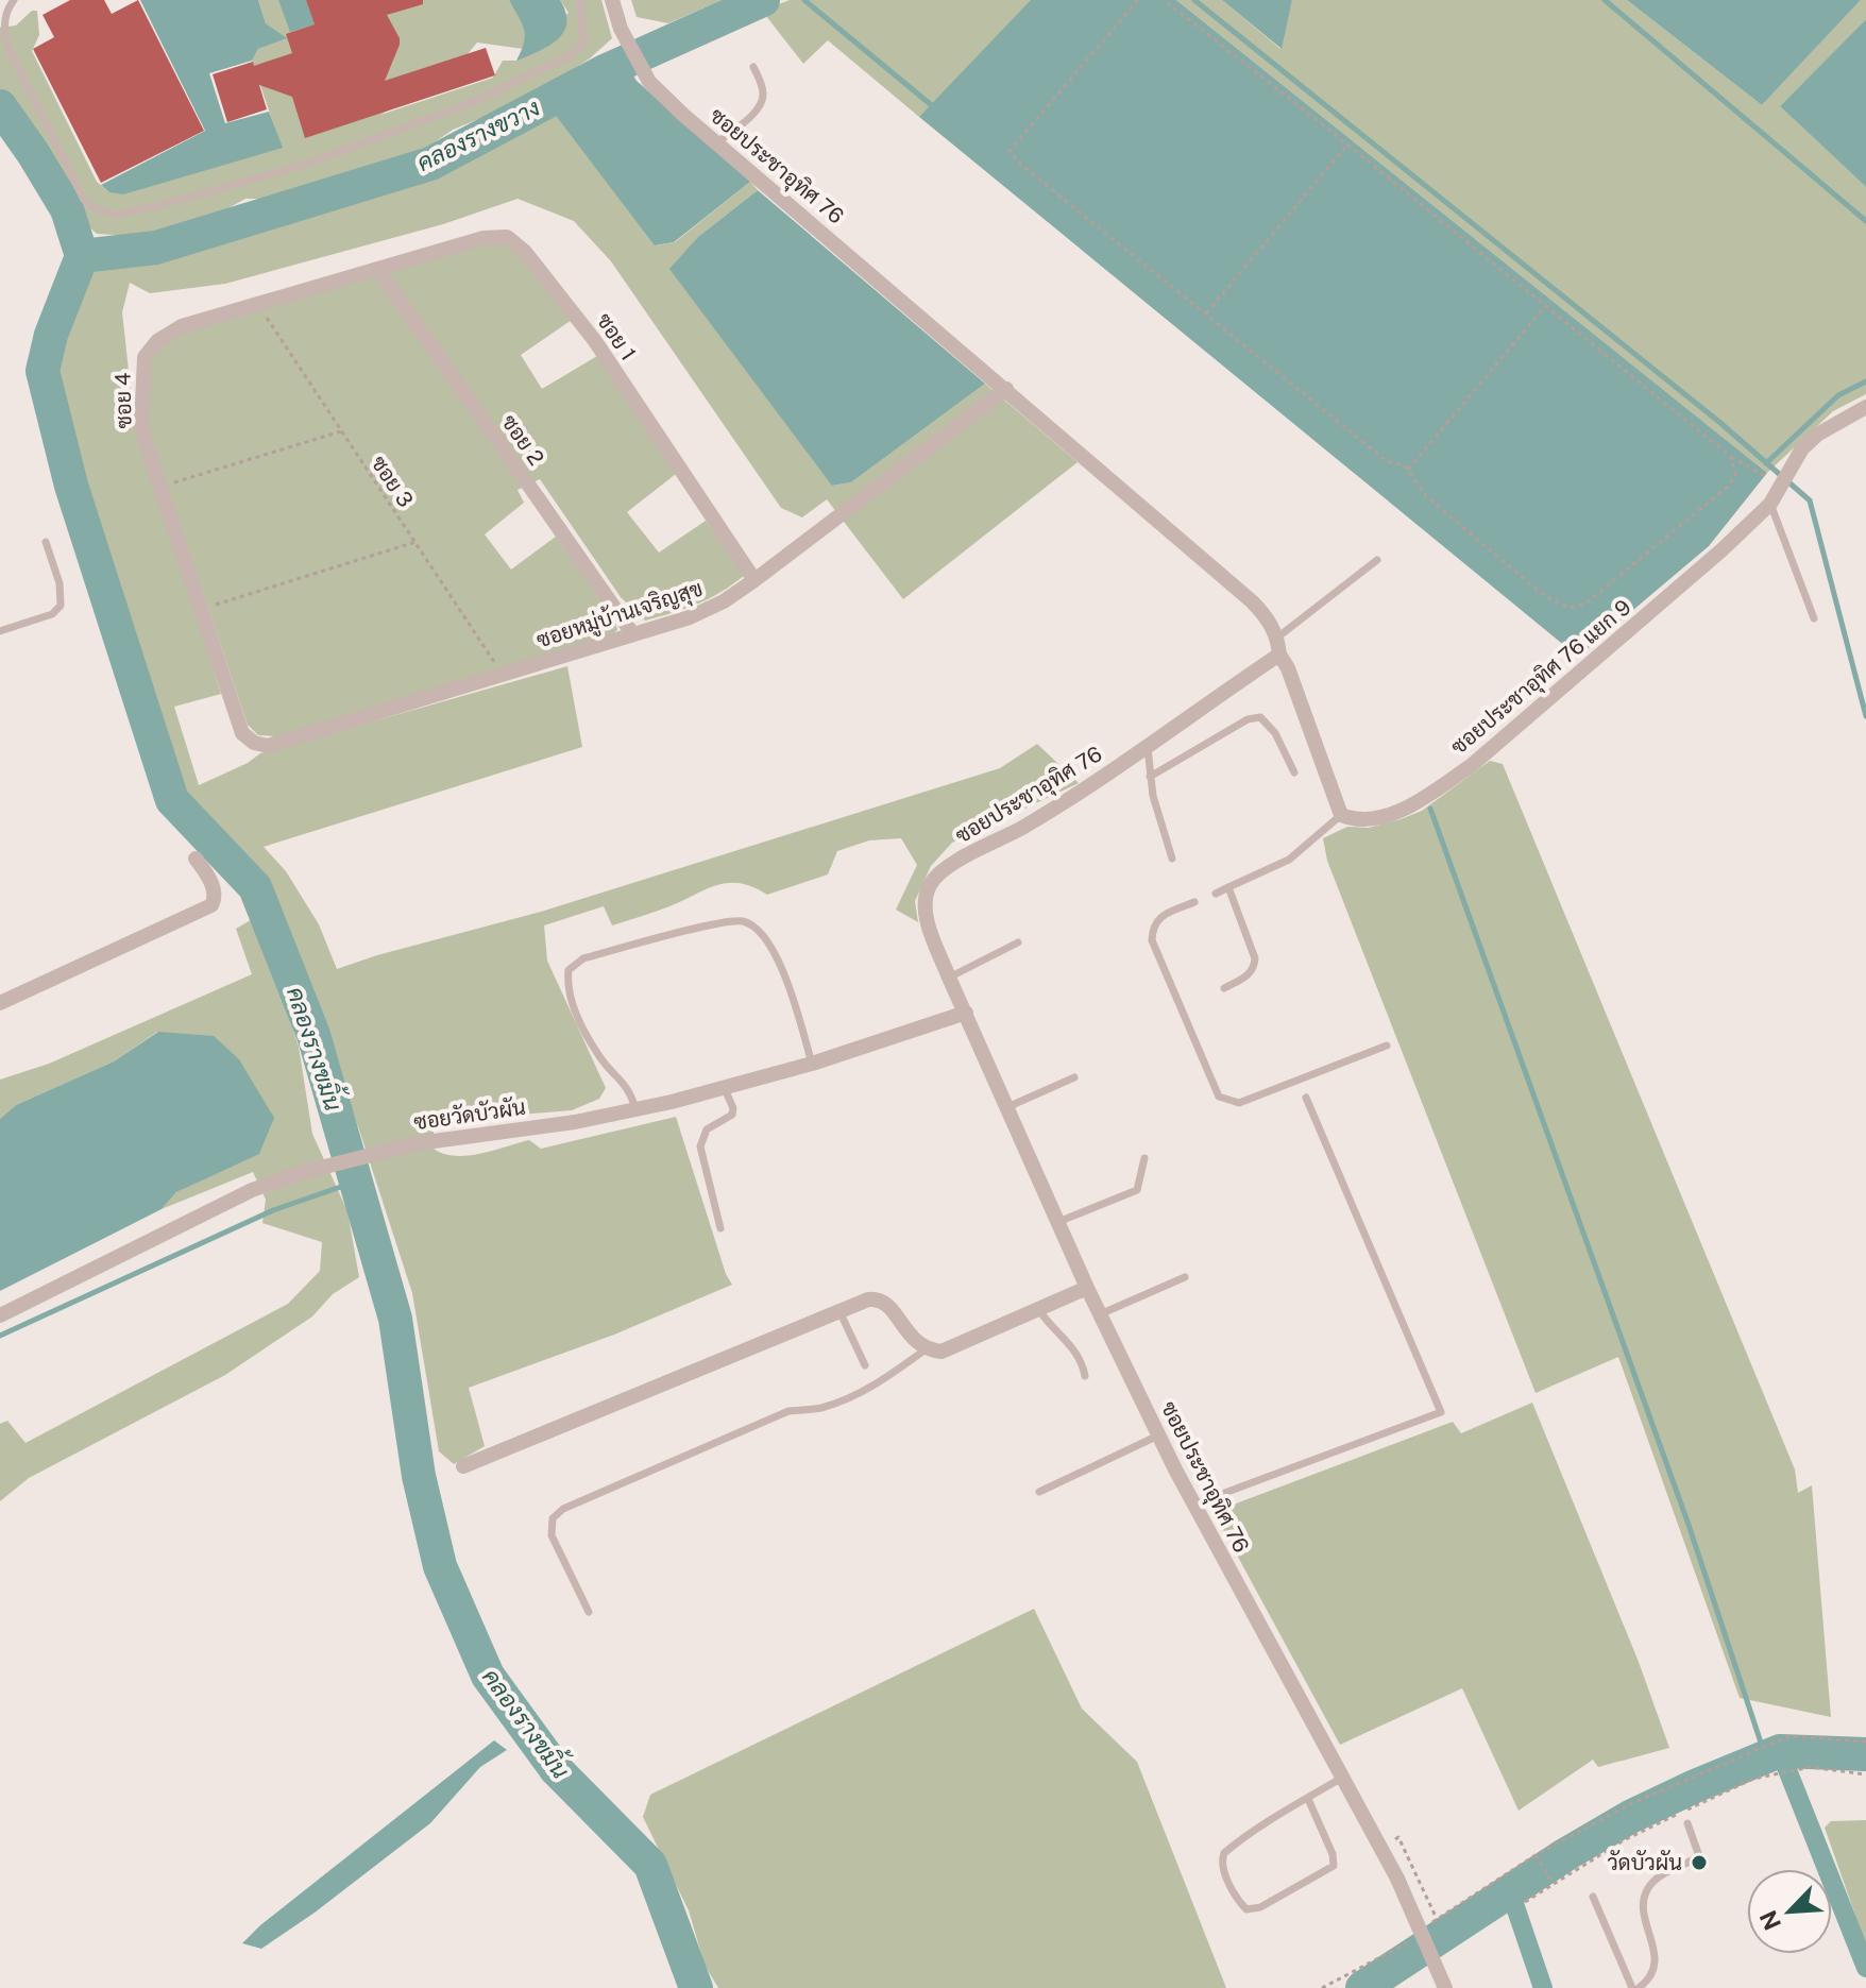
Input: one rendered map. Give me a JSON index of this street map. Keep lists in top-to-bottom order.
{
  "streets": {
    "street": [
      "ซอยประชาอุทิศ 76",
      "ซอย 1",
      "ซอย 4",
      "ซอย 2",
      "ซอยหมู่บ้านเจริญสุข",
      "ซอยประชาอุทิศ 76 แยก 9",
      "ซอยวัดบัวผัน"
    ],
    "path": ["ซอย 3"]
  },
  "crossings": [
    ["ซอยประชาอุทิศ 76", "ซอยหมู่บ้านเจริญสุข"],
    ["ซอยประชาอุทิศ 76", "ซอยวัดบัวผัน"],
    ["ซอย 1", "ซอย 4"],
    ["ซอย 1", "ซอย 2"],
    ["ซอย 1", "ซอยหมู่บ้านเจริญสุข"],
    ["ซอย 4", "ซอย 2"],
    ["ซอย 4", "ซอย 3"],
    ["ซอย 4", "ซอยหมู่บ้านเจริญสุข"],
    ["ซอย 2", "ซอยหมู่บ้านเจริญสุข"],
    ["ซอย 3", "ซอยหมู่บ้านเจริญสุข"]
  ],
  "water": ["คลองรางขวาง", "คลองรางขมิ้น"],
  "places": ["วัดบัวผัน"],
  "north": "bottom left"
}
